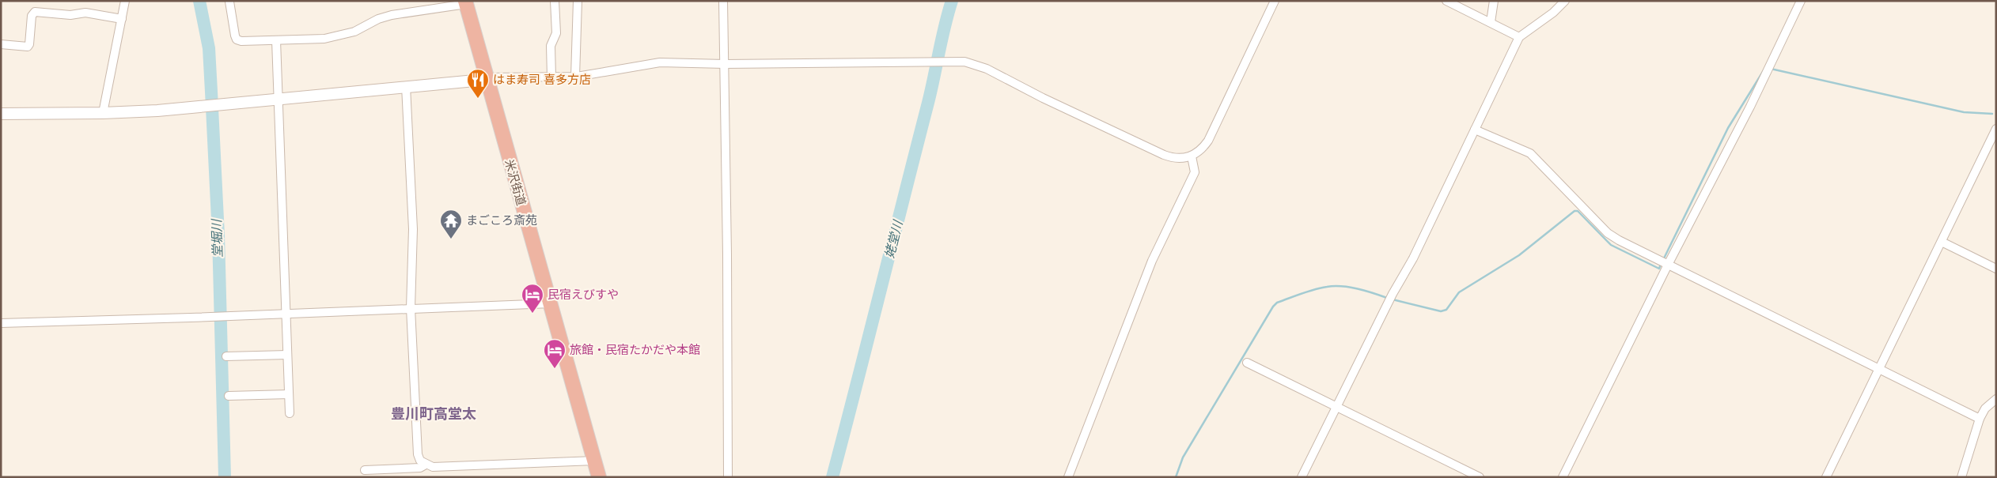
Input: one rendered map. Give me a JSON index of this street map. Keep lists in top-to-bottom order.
{
  "streets": {
    "highway": ["米沢街道"]
  },
  "districts": ["豊川町高堂太"],
  "water": ["堂堀川", "姥堂川"],
  "places": {
    "restaurant": ["はま寿司 喜多方店"],
    "temple": ["まごころ斎苑"],
    "hotel": ["民宿えびすや", "旅館・民宿たかだや本館"]
  }
}
